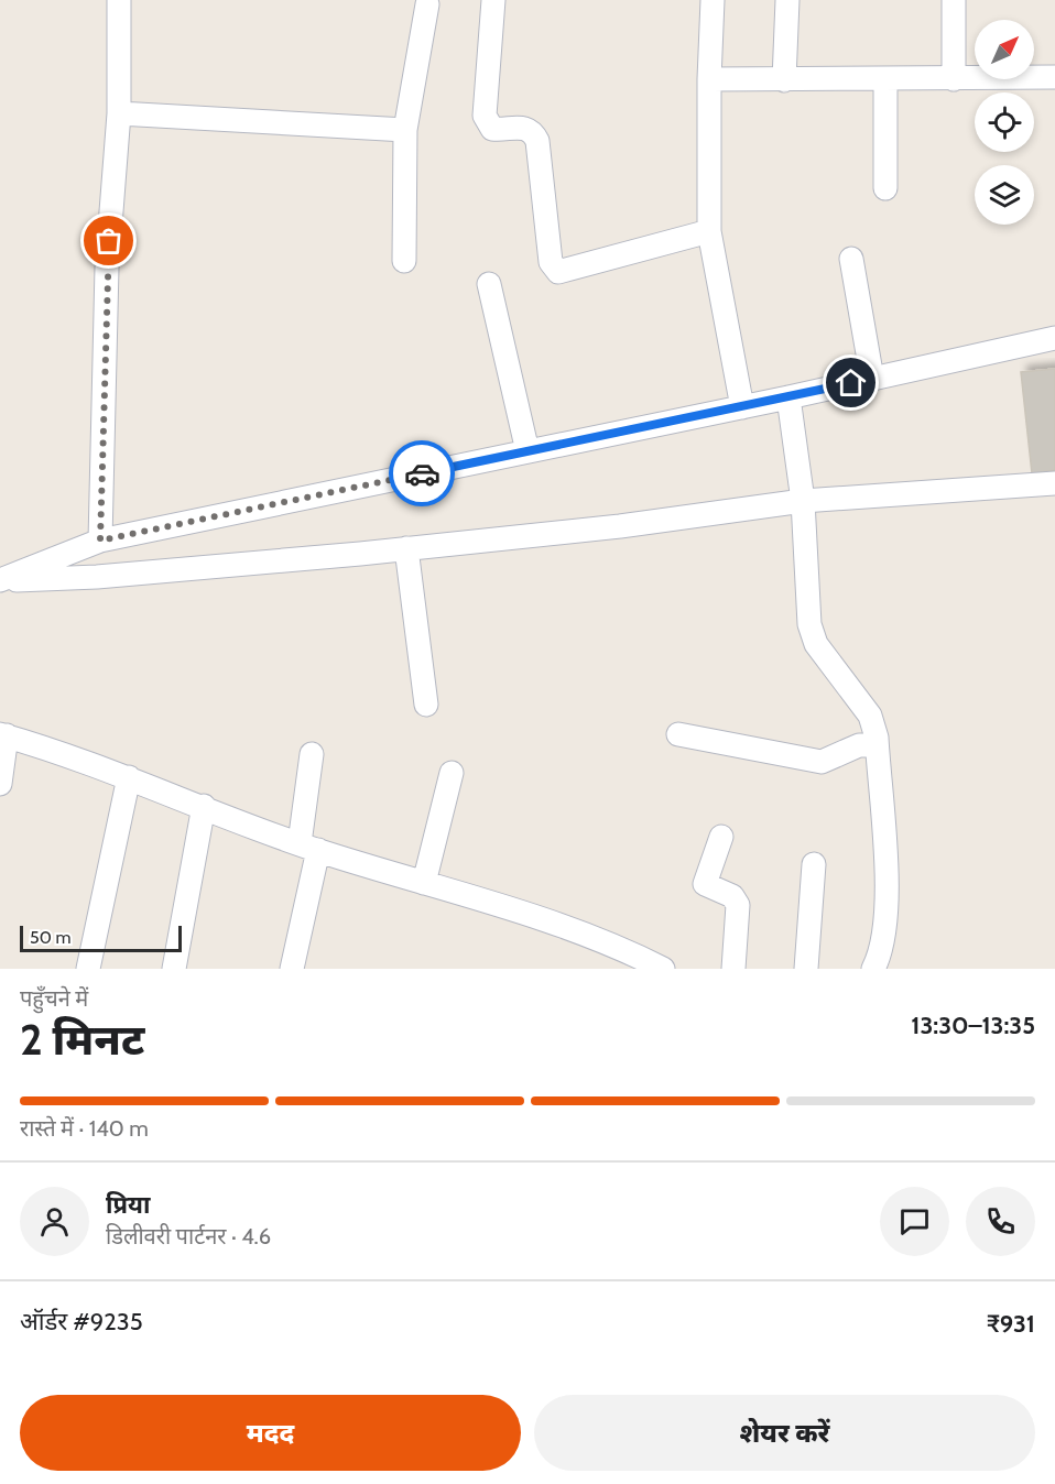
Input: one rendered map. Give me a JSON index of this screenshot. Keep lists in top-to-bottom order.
{
  "scale_bar": "50 m",
  "north": "top right",
  "page": {
    "scale": "50 m",
    "heading": ["2 मिनट", "पहुँचने में", "13:30–13:35"],
    "panel": [
      "प्रिया",
      "डिलीवरी पार्टनर · 4.6",
      "ऑर्डर #9235",
      "₹931"
    ],
    "bar": "रास्ते में · 140 m",
    "buttons": ["मदद", "शेयर करें"]
  }
}
